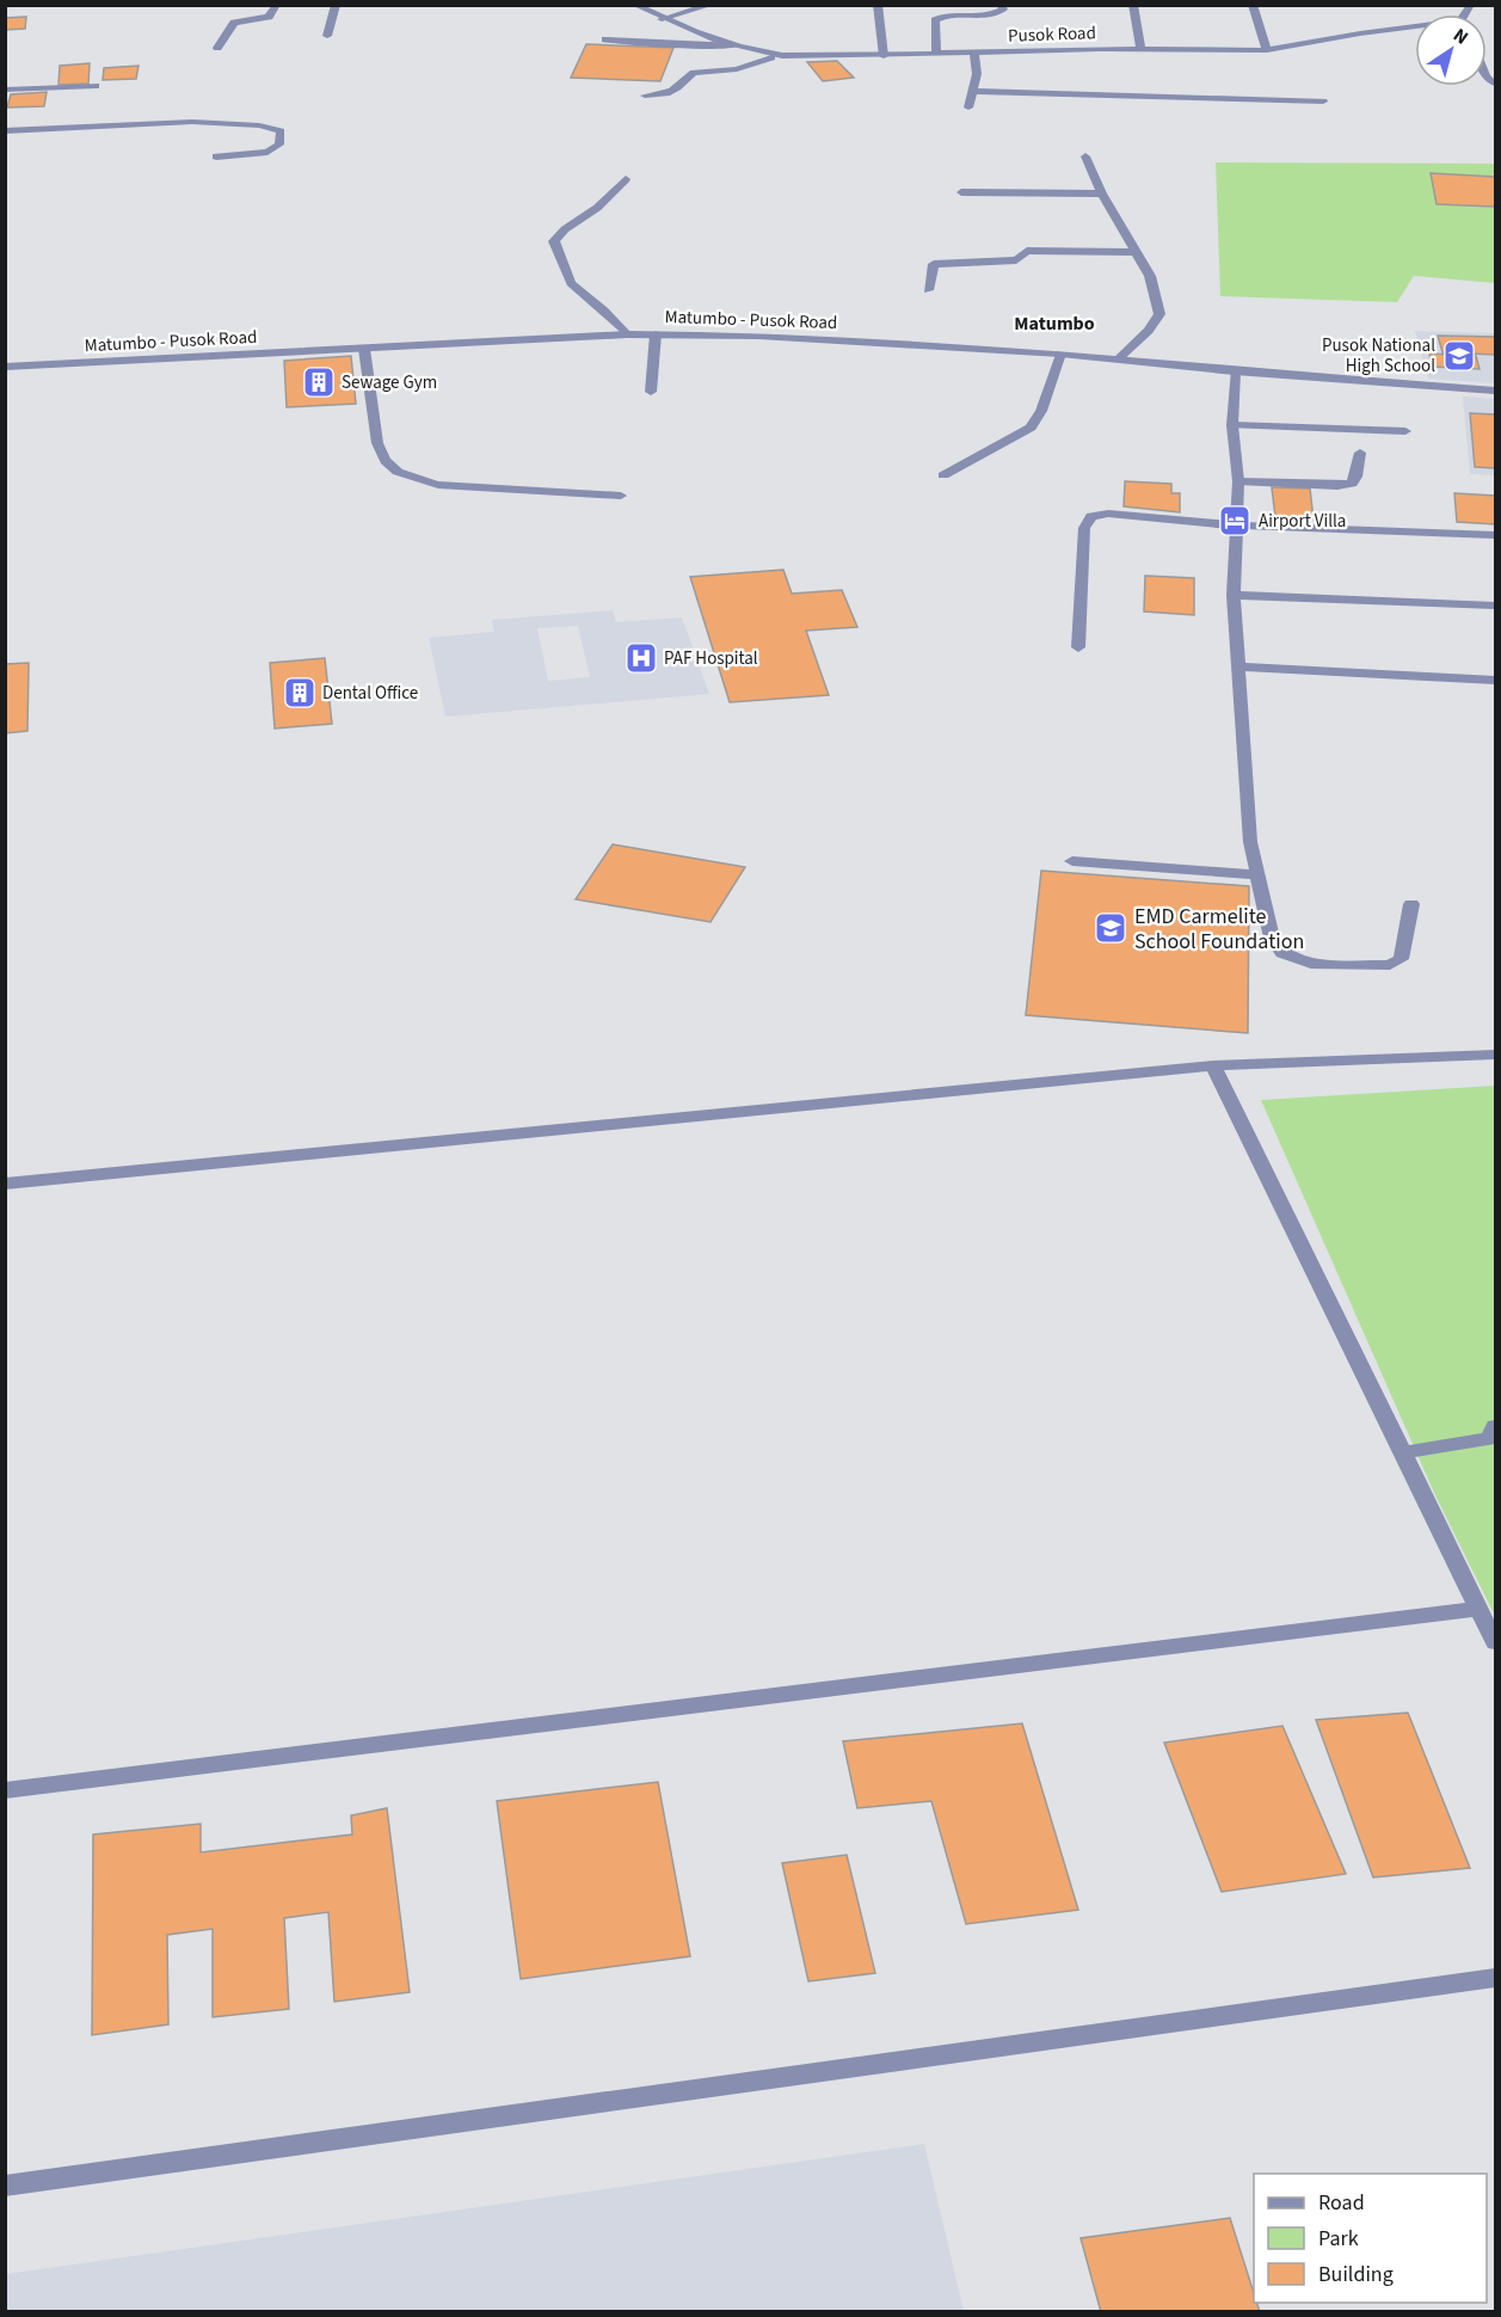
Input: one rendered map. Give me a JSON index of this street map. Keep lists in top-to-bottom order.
{
  "streets": {
    "street": ["Pusok Road", "Matumbo - Pusok Road"]
  },
  "districts": ["Matumbo"],
  "places": {
    "school or university": ["Pusok National High School", "EMD Carmelite School Foundation"],
    "building": ["Sewage Gym", "Dental Office"],
    "hotel": ["Airport Villa"],
    "hospital": ["PAF Hospital"]
  },
  "legend": ["Road", "Park", "Building"],
  "north": "top right"
}
